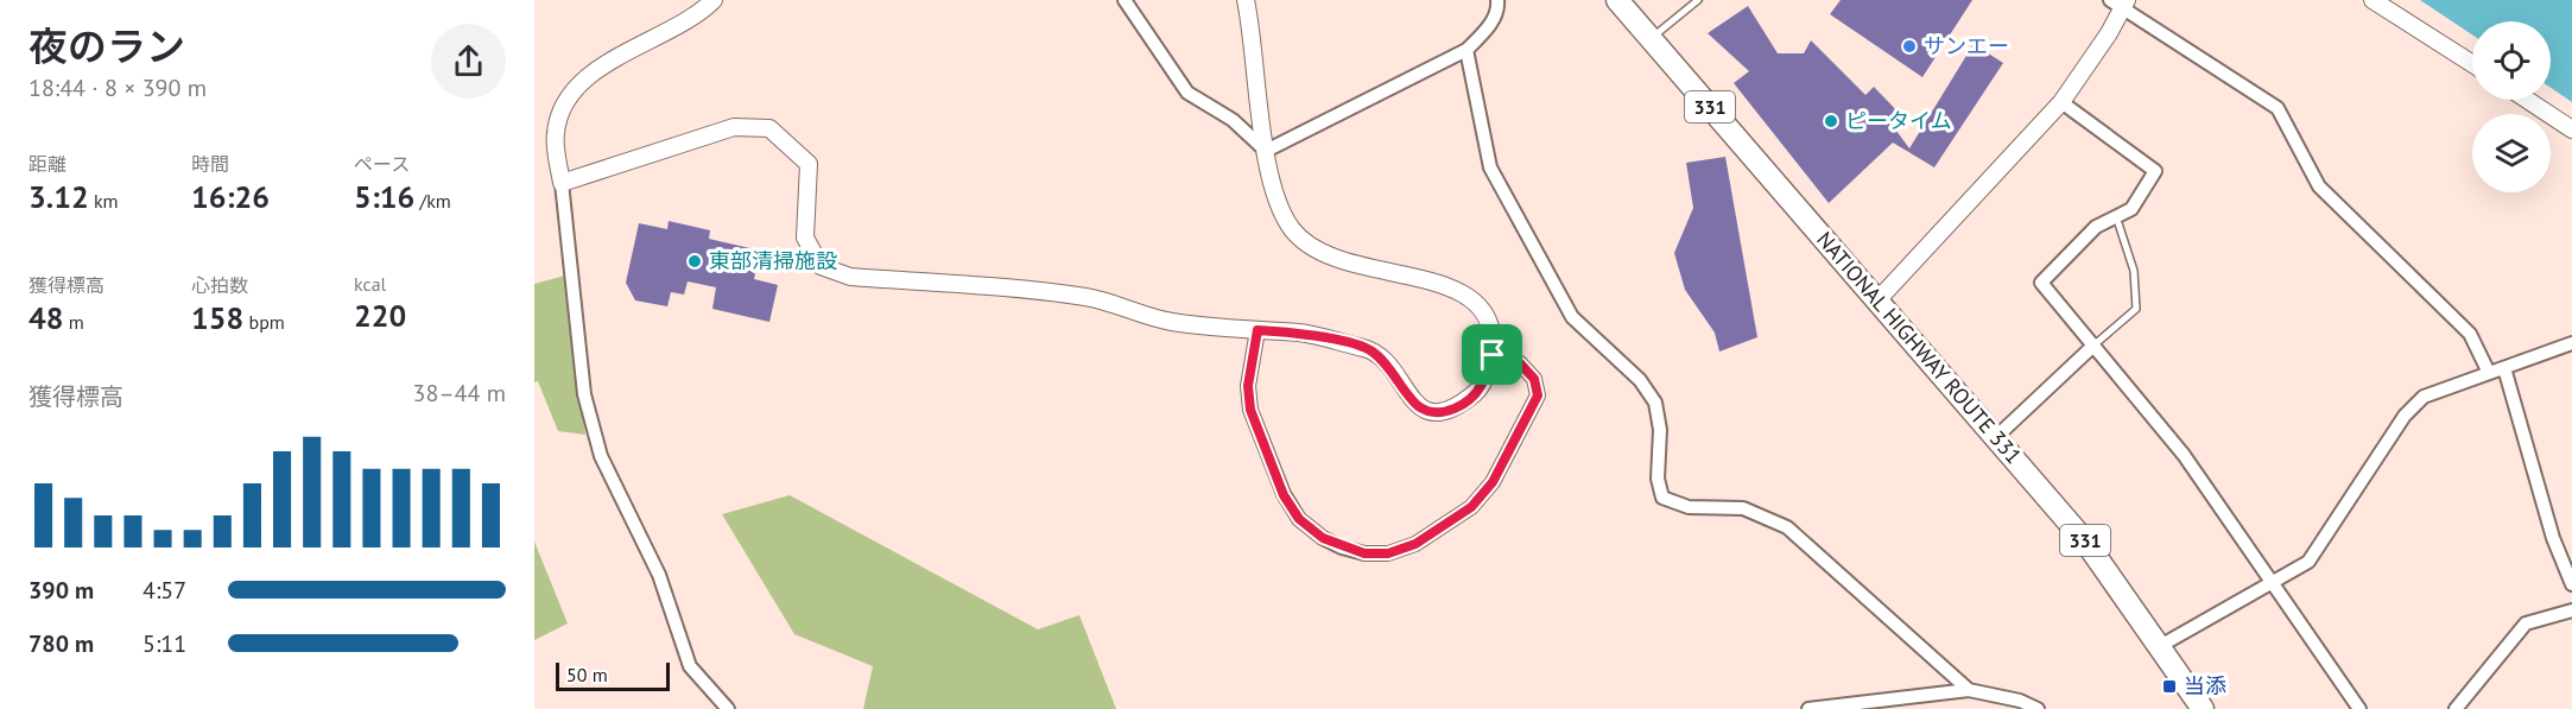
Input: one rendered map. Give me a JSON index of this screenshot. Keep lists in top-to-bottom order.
{
  "streets": {
    "highway": ["331", "NATIONAL HIGHWAY ROUTE 331"]
  },
  "places": {
    "other": ["サンエー", "ピータイム", "東部清掃施設"],
    "transit": ["当添"]
  },
  "scale_bar": "50 m",
  "page": {
    "heading": ["夜のラン", "18:44 · 8 × 390 m"],
    "stats": [
      ["距離", "3.12 km"],
      ["時間", "16:26"],
      ["ペース", "5:16 /km"],
      ["獲得標高", "48 m"],
      ["心拍数", "158 bpm"],
      ["kcal", "220"]
    ],
    "chart": ["獲得標高", "38–44 m"],
    "list": [
      {
        "name": "390 m",
        "note": "4:57"
      },
      {
        "name": "780 m",
        "note": "5:11"
      }
    ],
    "scale": "50 m"
  }
}
